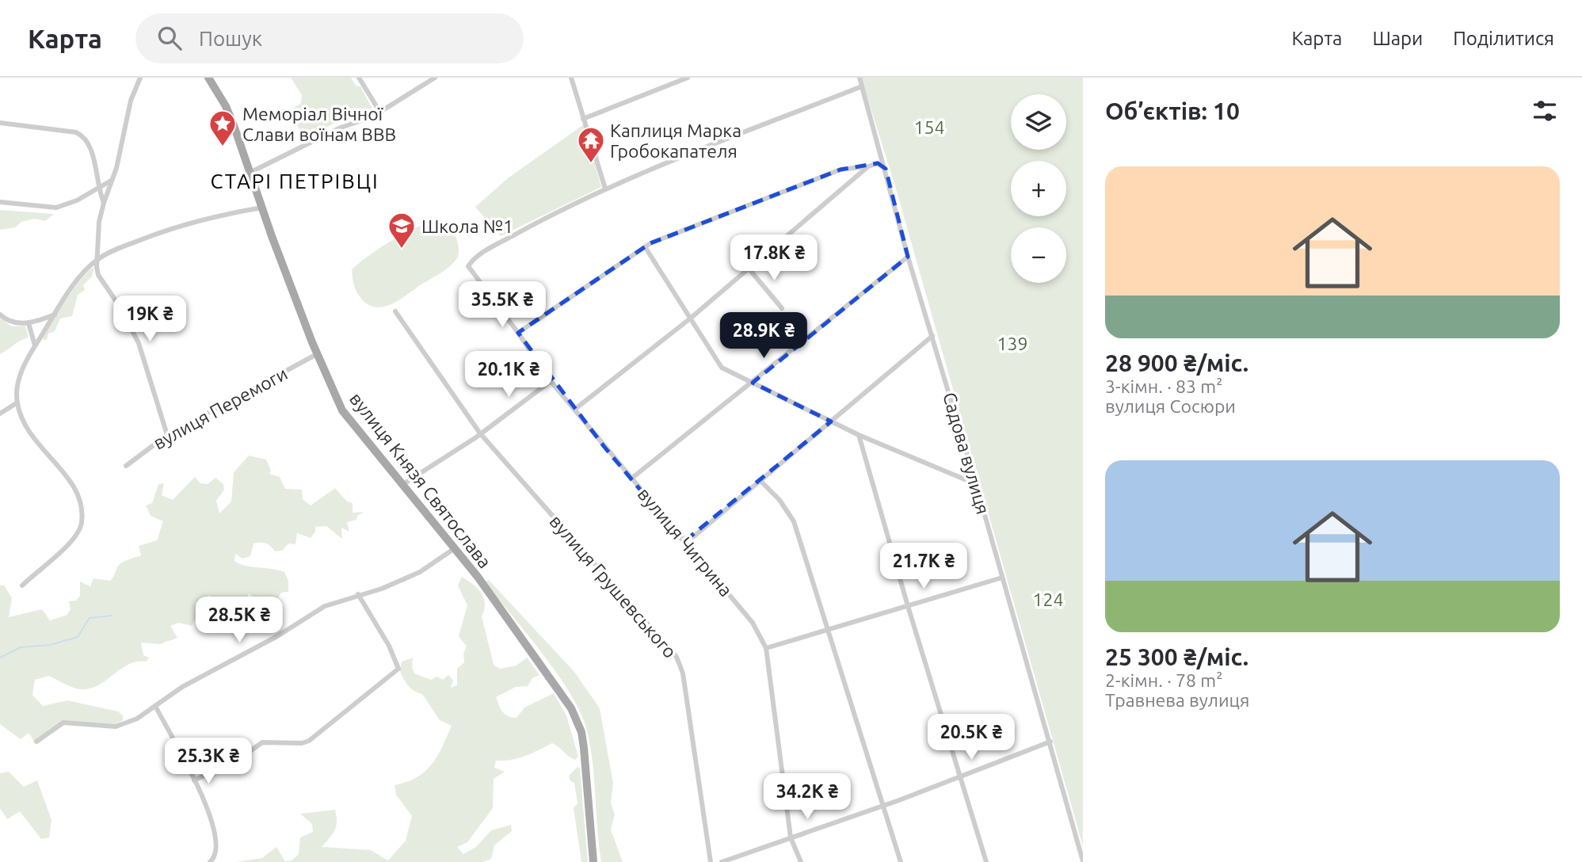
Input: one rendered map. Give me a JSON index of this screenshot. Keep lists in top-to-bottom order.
{
  "streets": {
    "main road": ["вулиця Князя Святослава"],
    "street": [
      "вулиця Перемоги",
      "Садова вулиця",
      "вулиця Чигрина",
      "вулиця Грушевського"
    ]
  },
  "crossings": [
    ["вулиця Перемоги", "вулиця Князя Святослава"]
  ],
  "districts": ["СТАРІ ПЕТРІВЦІ"],
  "parks": ["154", "139", "124"],
  "places": {
    "place": ["Меморіал Вічної Слави воїнам ВВВ"],
    "temple": ["Каплиця Марка Гробокапателя"],
    "school or university": ["Школа №1"]
  },
  "page": {
    "header": "Карта",
    "search": "Пошук",
    "nav": ["Карта", "Шари", "Поділитися"],
    "heading": "Об’єктів: 10",
    "map_buttons": ["+", "−"],
    "list": [
      {
        "name": "28 900 ₴/міс.",
        "note": "3-кімн. · 83 m² · вулиця Сосюри"
      },
      {
        "name": "25 300 ₴/міс.",
        "note": "2-кімн. · 78 m² · Травнева вулиця"
      }
    ],
    "price": [
      "17.8K ₴",
      "35.5K ₴",
      "19K ₴",
      "28.9K ₴",
      "20.1K ₴",
      "21.7K ₴",
      "28.5K ₴",
      "20.5K ₴",
      "25.3K ₴",
      "34.2K ₴"
    ]
  }
}
